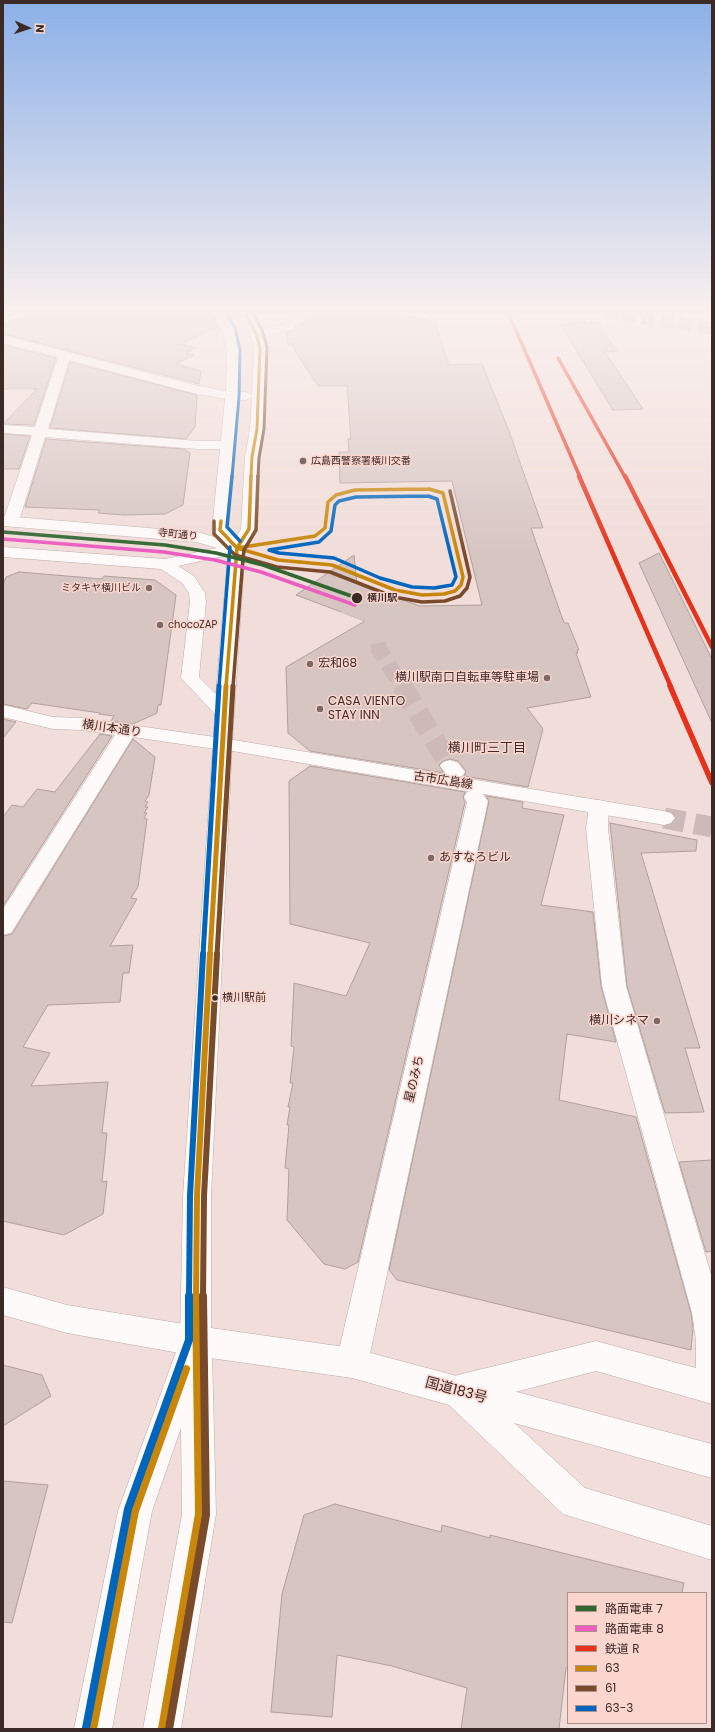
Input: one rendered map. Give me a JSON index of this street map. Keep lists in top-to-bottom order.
{
  "streets": {
    "main road": [
      "寺町通り",
      "横川本通り",
      "古市広島線",
      "星のみち",
      "国道183号"
    ]
  },
  "crossings": [
    ["横川本通り", "古市広島線"],
    ["星のみち", "国道183号"]
  ],
  "districts": ["横川町三丁目"],
  "places": [
    "広島西警察署横川交番",
    "ミタキヤ横川ビル",
    "横川駅",
    "chocoZAP",
    "宏和68",
    "横川駅南口自転車等駐車場",
    "CASA VIENTO STAY INN",
    "あすなろビル",
    "横川駅前",
    "横川シネマ"
  ],
  "lines": [
    "rail line R",
    "transit line 63",
    "transit line 61",
    "transit line 63-3",
    "tram line 7",
    "tram line 8"
  ],
  "legend": [
    "路面電車 7",
    "路面電車 8",
    "鉄道 R",
    "63",
    "61",
    "63-3"
  ],
  "north": "right"
}
